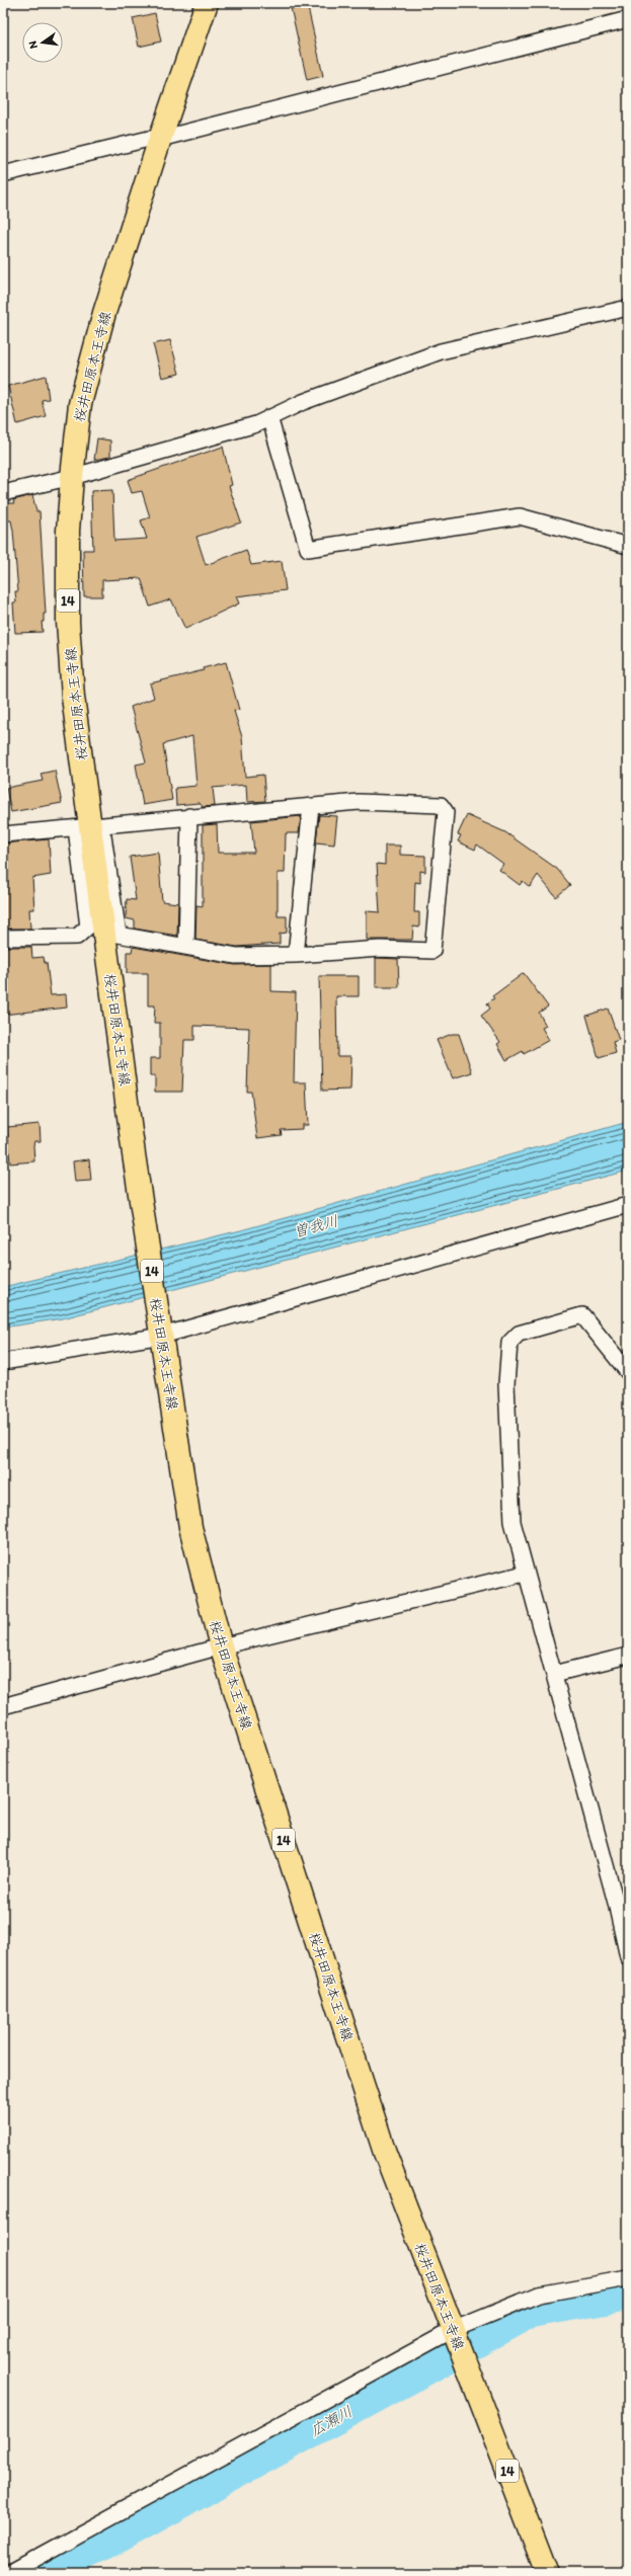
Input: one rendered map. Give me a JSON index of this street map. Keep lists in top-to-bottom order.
{
  "streets": {
    "main road": ["桜井田原本王寺線", "14"]
  },
  "water": ["曽我川", "広瀬川"],
  "north": "left"
}
